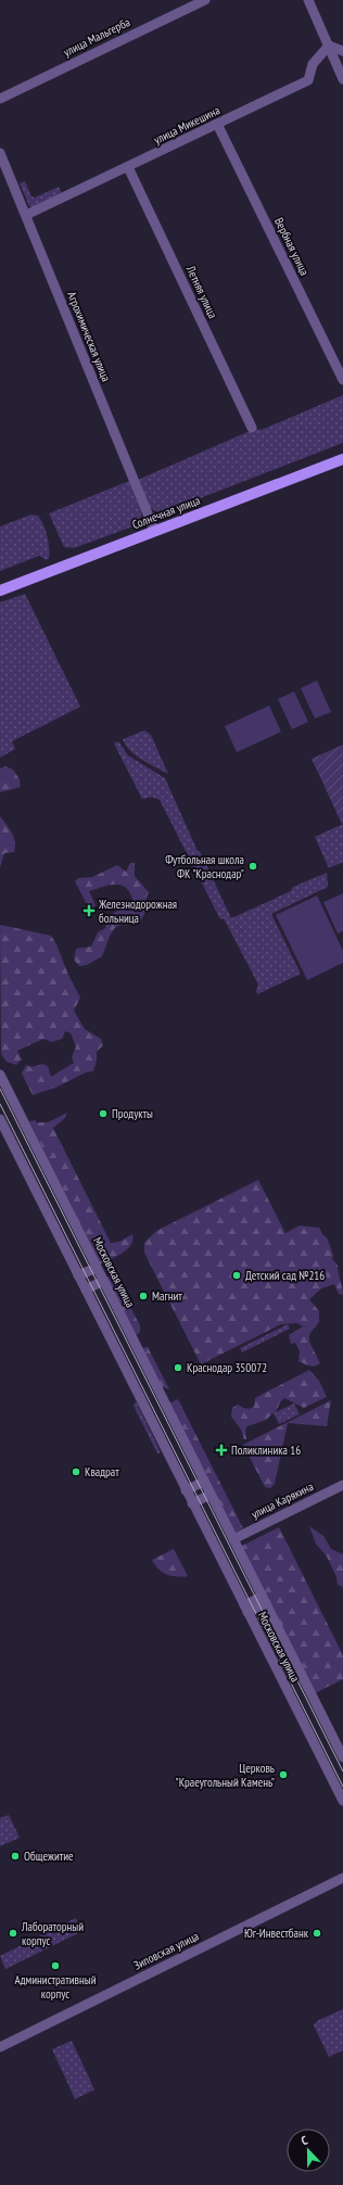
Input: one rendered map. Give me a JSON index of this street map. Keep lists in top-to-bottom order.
{
  "streets": {
    "main road": ["Солнечная улица"],
    "street": [
      "улица Мальгерба",
      "улица Микешина",
      "Вербная улица",
      "Летняя улица",
      "Агрохимическая улица",
      "Московская улица",
      "улица Карякина",
      "Зиповская улица"
    ]
  },
  "crossings": [
    ["улица Микешина", "Вербная улица"],
    ["улица Микешина", "Летняя улица"],
    ["улица Микешина", "Агрохимическая улица"],
    ["Агрохимическая улица", "Солнечная улица"],
    ["Московская улица", "улица Карякина"]
  ],
  "places": {
    "other": [
      "Футбольная школа ФК \"Краснодар\"",
      "Продукты",
      "Детский сад №216",
      "Магнит",
      "Краснодар 350072",
      "Квадрат",
      "Церковь \"Краеугольный Камень\"",
      "Общежитие",
      "Лабораторный корпус",
      "Юг-Инвестбанк",
      "Административный корпус"
    ],
    "health": ["Железнодорожная больница", "Поликлиника 16"]
  },
  "north": "top"
}
